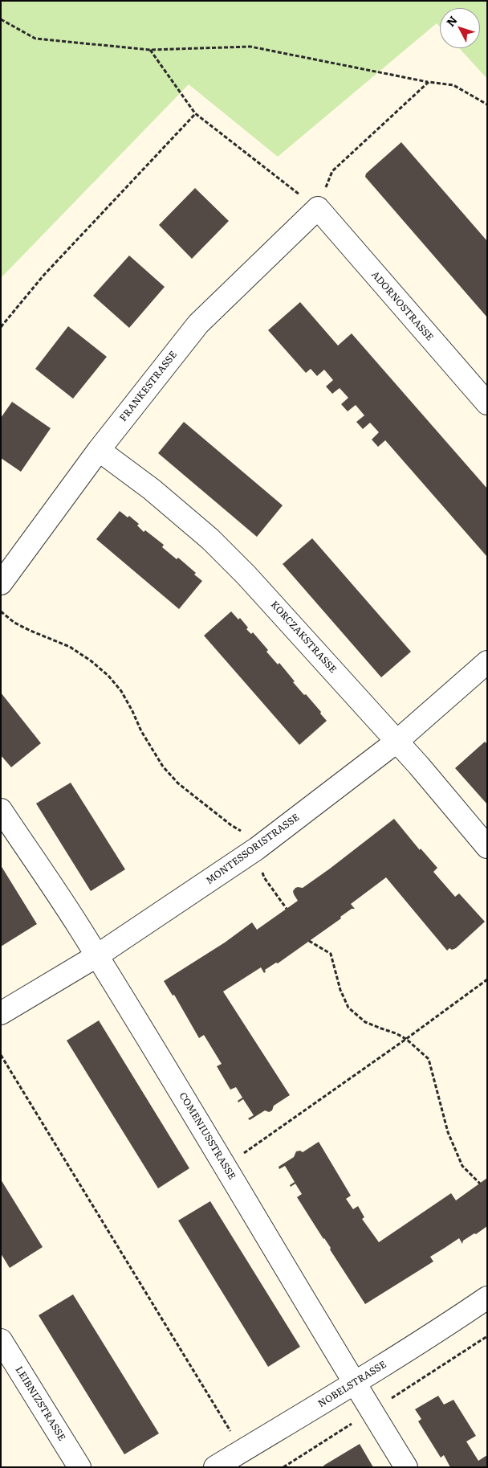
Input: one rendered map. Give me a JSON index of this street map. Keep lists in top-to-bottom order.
{
  "streets": {
    "street": [
      "ADORNOSTRASSE",
      "FRANKESTRASSE",
      "KORCZAKSTRASSE",
      "MONTESSORISTRASSE",
      "COMENIUSSTRASSE",
      "NOBELSTRASSE",
      "LEIBNIZSTRASSE"
    ]
  },
  "crossings": [
    ["ADORNOSTRASSE", "FRANKESTRASSE"],
    ["FRANKESTRASSE", "KORCZAKSTRASSE"],
    ["KORCZAKSTRASSE", "MONTESSORISTRASSE"],
    ["MONTESSORISTRASSE", "COMENIUSSTRASSE"],
    ["COMENIUSSTRASSE", "NOBELSTRASSE"]
  ],
  "north": "top left"
}
